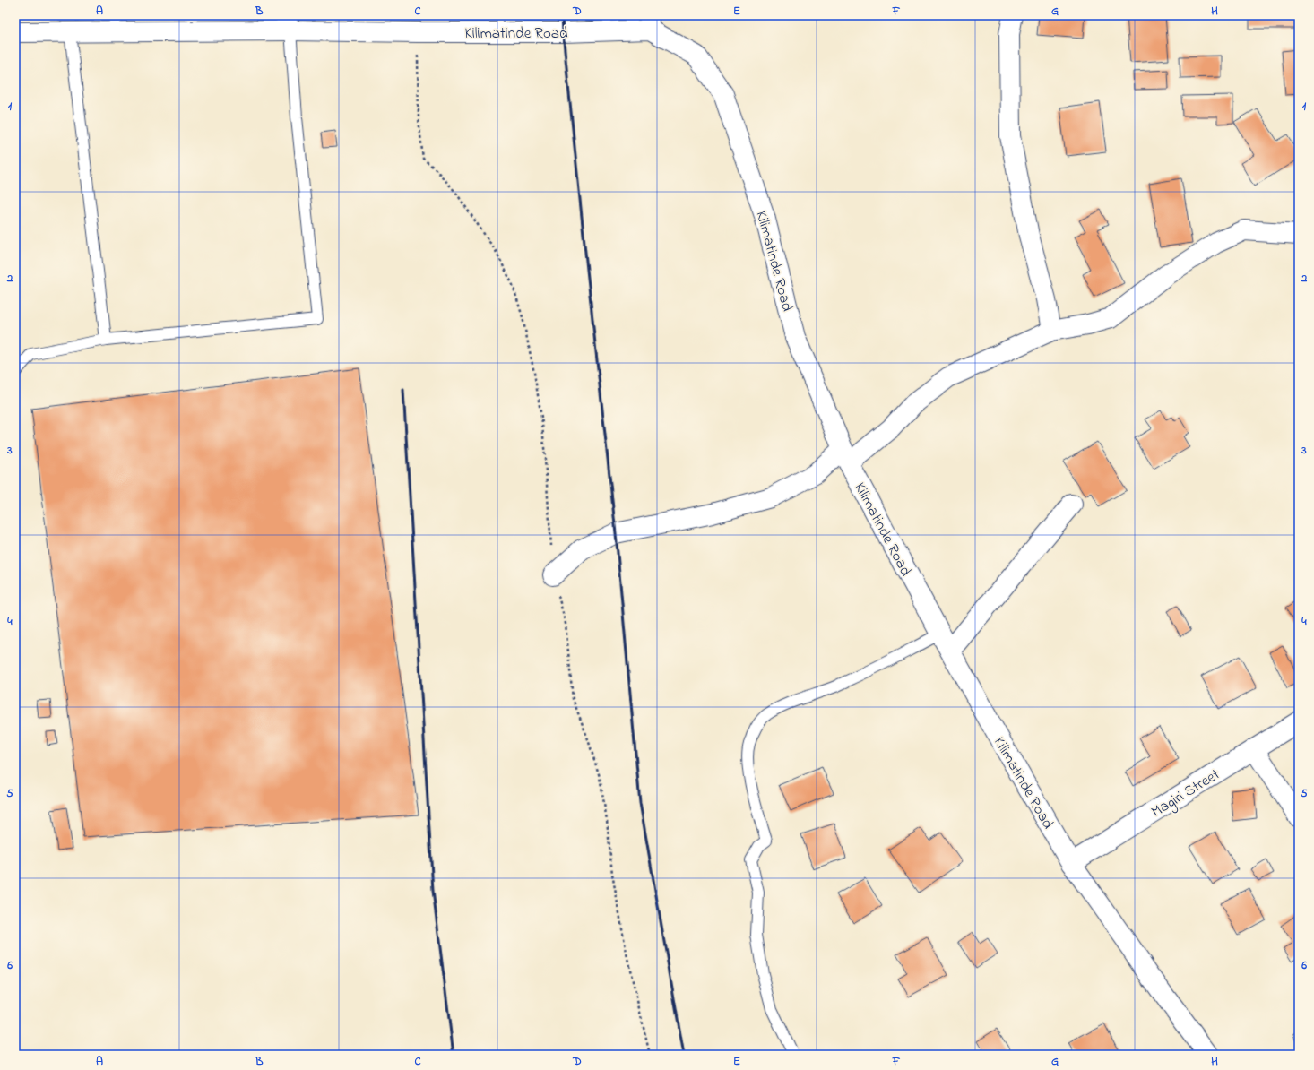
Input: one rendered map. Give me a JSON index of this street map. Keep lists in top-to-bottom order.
{
  "streets": {
    "main road": ["Kilimatinde Road", "Magiri Street"]
  },
  "crossings": [
    ["Kilimatinde Road", "Magiri Street"]
  ],
  "grid": {
    "columns": [
      "A",
      "B",
      "C",
      "D",
      "E",
      "F",
      "G",
      "H"
    ],
    "rows": [
      "1",
      "2",
      "3",
      "4",
      "5",
      "6"
    ]
  }
}
